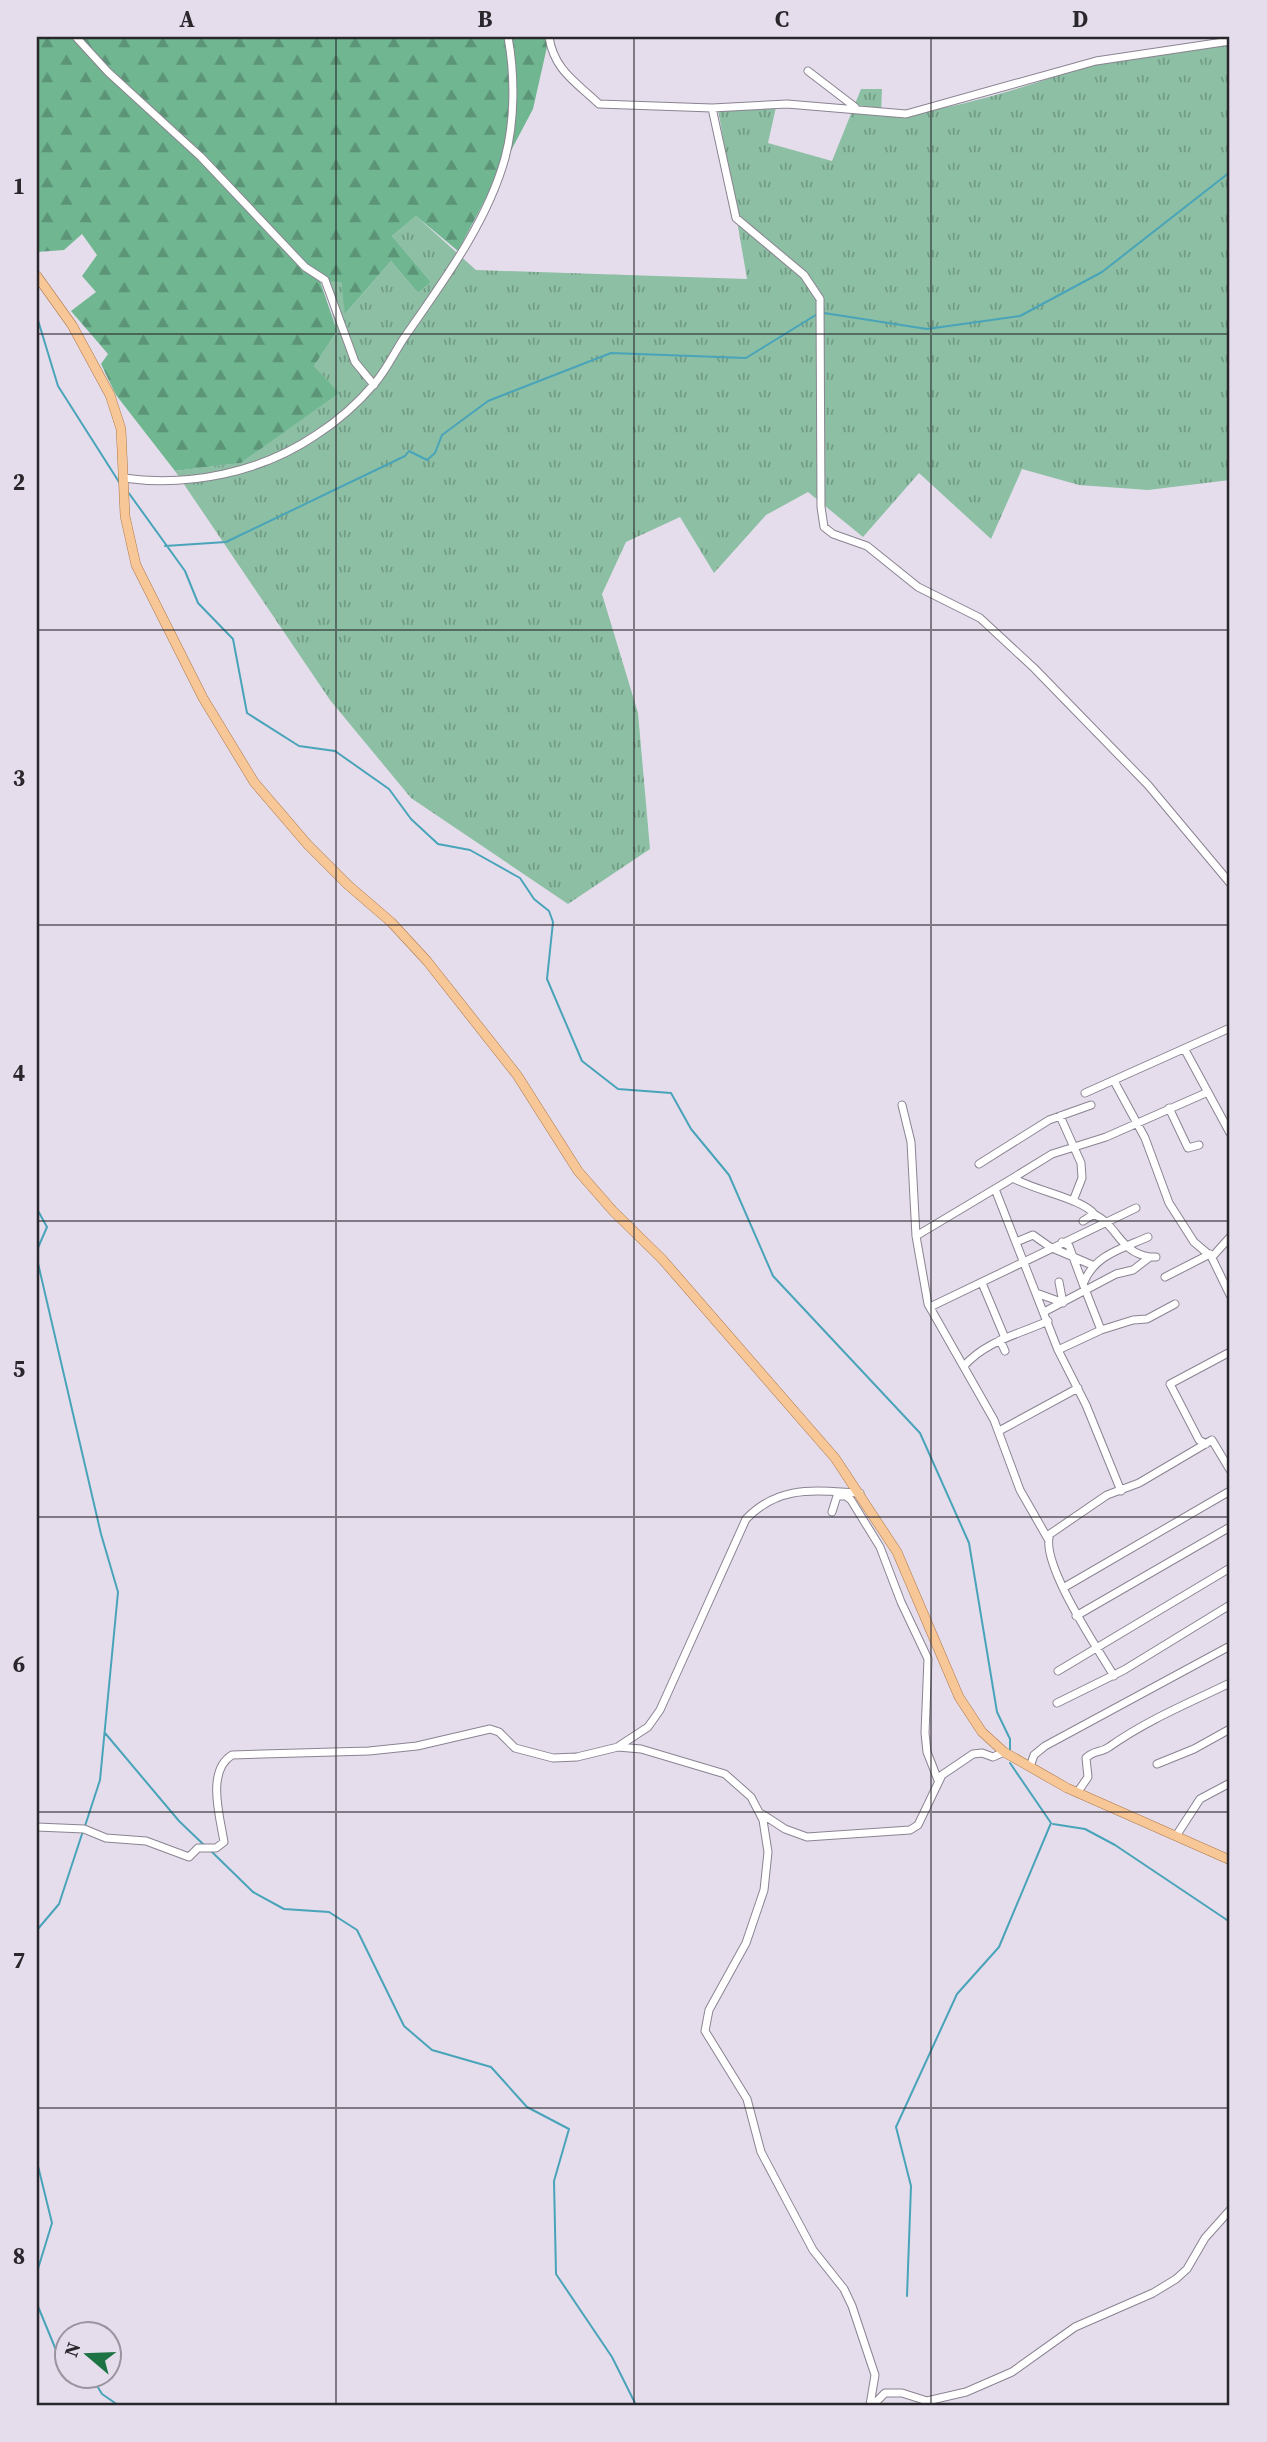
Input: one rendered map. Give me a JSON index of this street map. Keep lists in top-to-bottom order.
{
  "north": "left",
  "grid": {
    "columns": [
      "A",
      "B",
      "C",
      "D"
    ],
    "rows": [
      "1",
      "2",
      "3",
      "4",
      "5",
      "6",
      "7",
      "8"
    ]
  }
}
